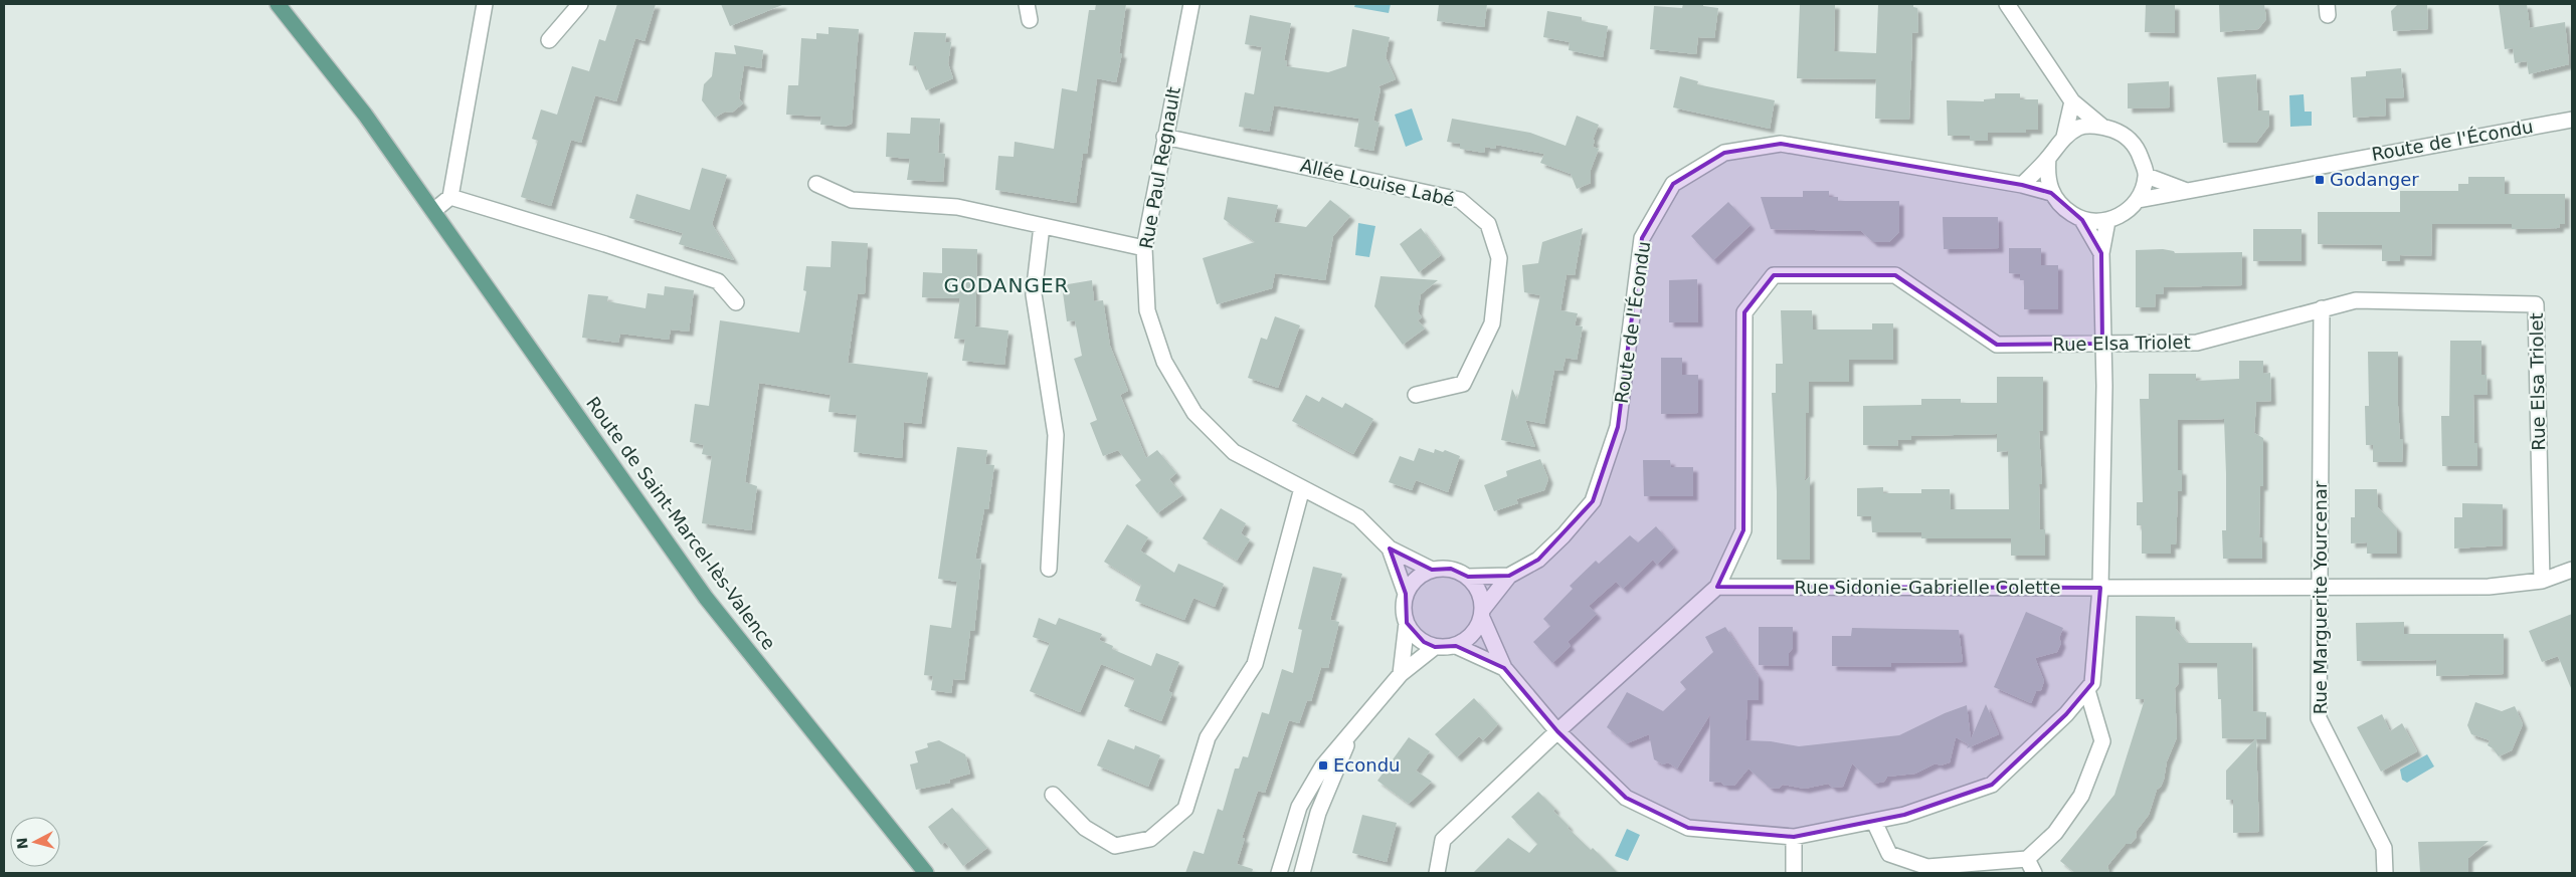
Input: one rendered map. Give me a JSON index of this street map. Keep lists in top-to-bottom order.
{
  "streets": {
    "main road": ["Route de Saint-Marcel-lès-Valence"],
    "street": [
      "Route de l'Écondu",
      "Rue Paul Regnault",
      "Allée Louise Labé",
      "Rue Elsa Triolet",
      "Rue Sidonie-Gabrielle Colette",
      "Rue Marguerite Yourcenar"
    ]
  },
  "crossings": [
    ["Route de l'Écondu", "Rue Paul Regnault"],
    ["Rue Paul Regnault", "Allée Louise Labé"],
    ["Rue Elsa Triolet", "Rue Sidonie-Gabrielle Colette"],
    ["Rue Elsa Triolet", "Rue Marguerite Yourcenar"],
    ["Rue Sidonie-Gabrielle Colette", "Rue Marguerite Yourcenar"]
  ],
  "districts": ["GODANGER"],
  "places": {
    "transit": ["Godanger", "Econdu"]
  },
  "north": "left"
}
